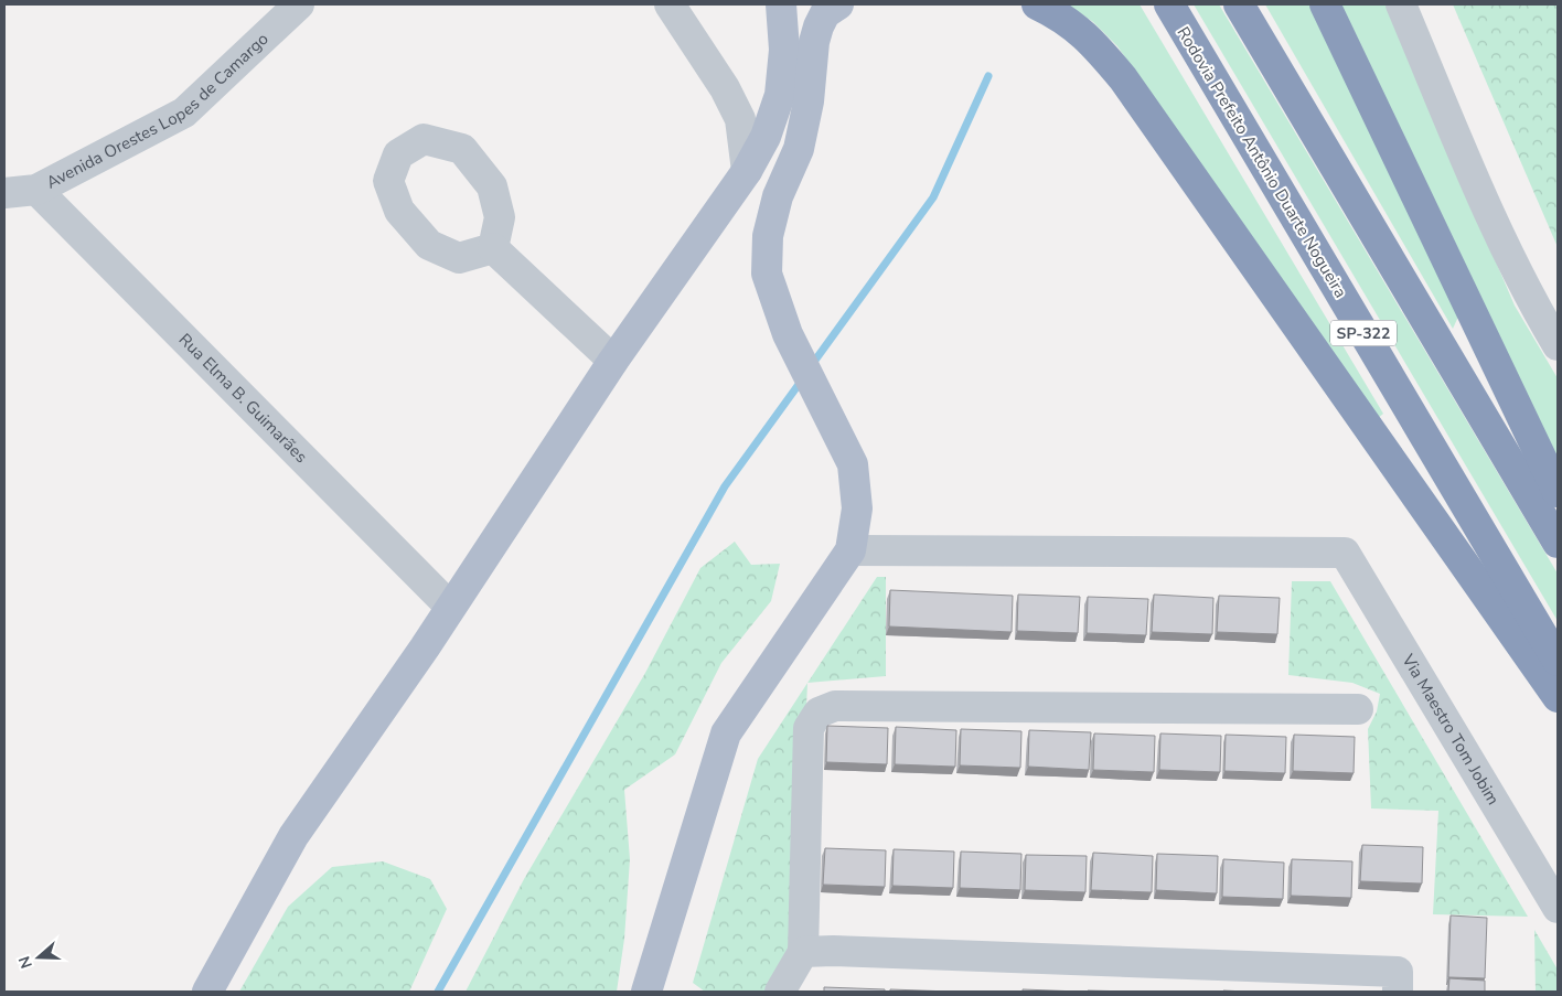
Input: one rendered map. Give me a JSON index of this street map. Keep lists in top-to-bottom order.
{
  "streets": {
    "highway": ["Rodovia Prefeito Antônio Duarte Nogueira", "SP-322"],
    "street": ["Avenida Orestes Lopes de Camargo", "Rua Elma B. Guimarães", "Via Maestro Tom Jobim"]
  },
  "crossings": [
    ["Avenida Orestes Lopes de Camargo", "Rua Elma B. Guimarães"]
  ],
  "north": "left"
}
